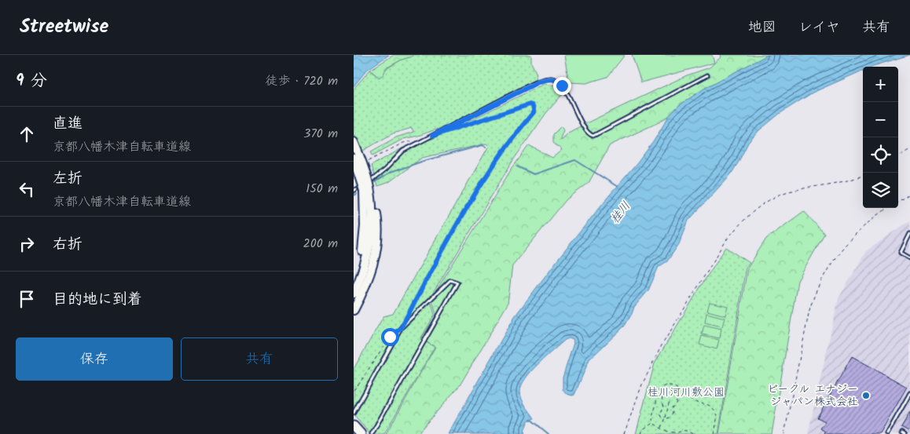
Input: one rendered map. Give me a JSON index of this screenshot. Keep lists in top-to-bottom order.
{
  "water": ["桂川"],
  "parks": ["桂川河川敷公園"],
  "places": ["ビークル エナジー ジャパン株式会社"],
  "page": {
    "header": "Streetwise",
    "nav": ["地図", "レイヤ", "共有"],
    "heading": ["9 分", "徒歩 · 720 m"],
    "map_buttons": ["+", "−"],
    "list": [
      ["直進", "京都八幡木津自転車道線", "370 m"],
      ["左折", "京都八幡木津自転車道線", "150 m"],
      ["右折", "200 m"],
      "目的地に到着"
    ],
    "buttons": ["保存", "共有"]
  }
}
